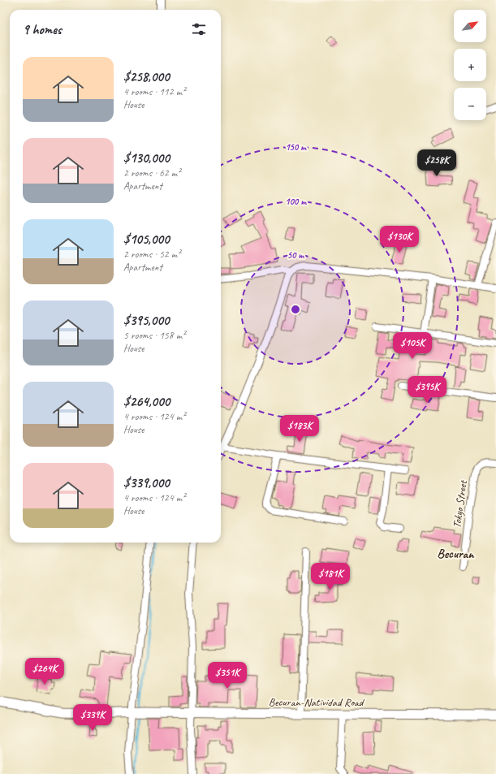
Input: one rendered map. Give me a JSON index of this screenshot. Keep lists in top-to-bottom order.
{
  "streets": {
    "street": ["Tokyo Street", "Becuran-Natividad Road"]
  },
  "districts": ["Becuran"],
  "north": "top right",
  "page": {
    "map_buttons": ["+", "−"],
    "heading": "9 homes",
    "list": [
      {
        "name": "$258,000",
        "note": "4 rooms · 112 m² · House"
      },
      {
        "name": "$130,000",
        "note": "2 rooms · 62 m² · Apartment"
      },
      {
        "name": "$105,000",
        "note": "2 rooms · 52 m² · Apartment"
      },
      {
        "name": "$395,000",
        "note": "5 rooms · 158 m² · House"
      },
      {
        "name": "$264,000",
        "note": "4 rooms · 124 m² · House"
      },
      {
        "name": "$339,000",
        "note": "4 rooms · 124 m² · House"
      }
    ],
    "price": [
      "$258K",
      "$130K",
      "$105K",
      "$395K",
      "$183K",
      "$181K",
      "$264K",
      "$351K",
      "$339K"
    ]
  },
  "rings": ["150 m", "100 m", "50 m"]
}
